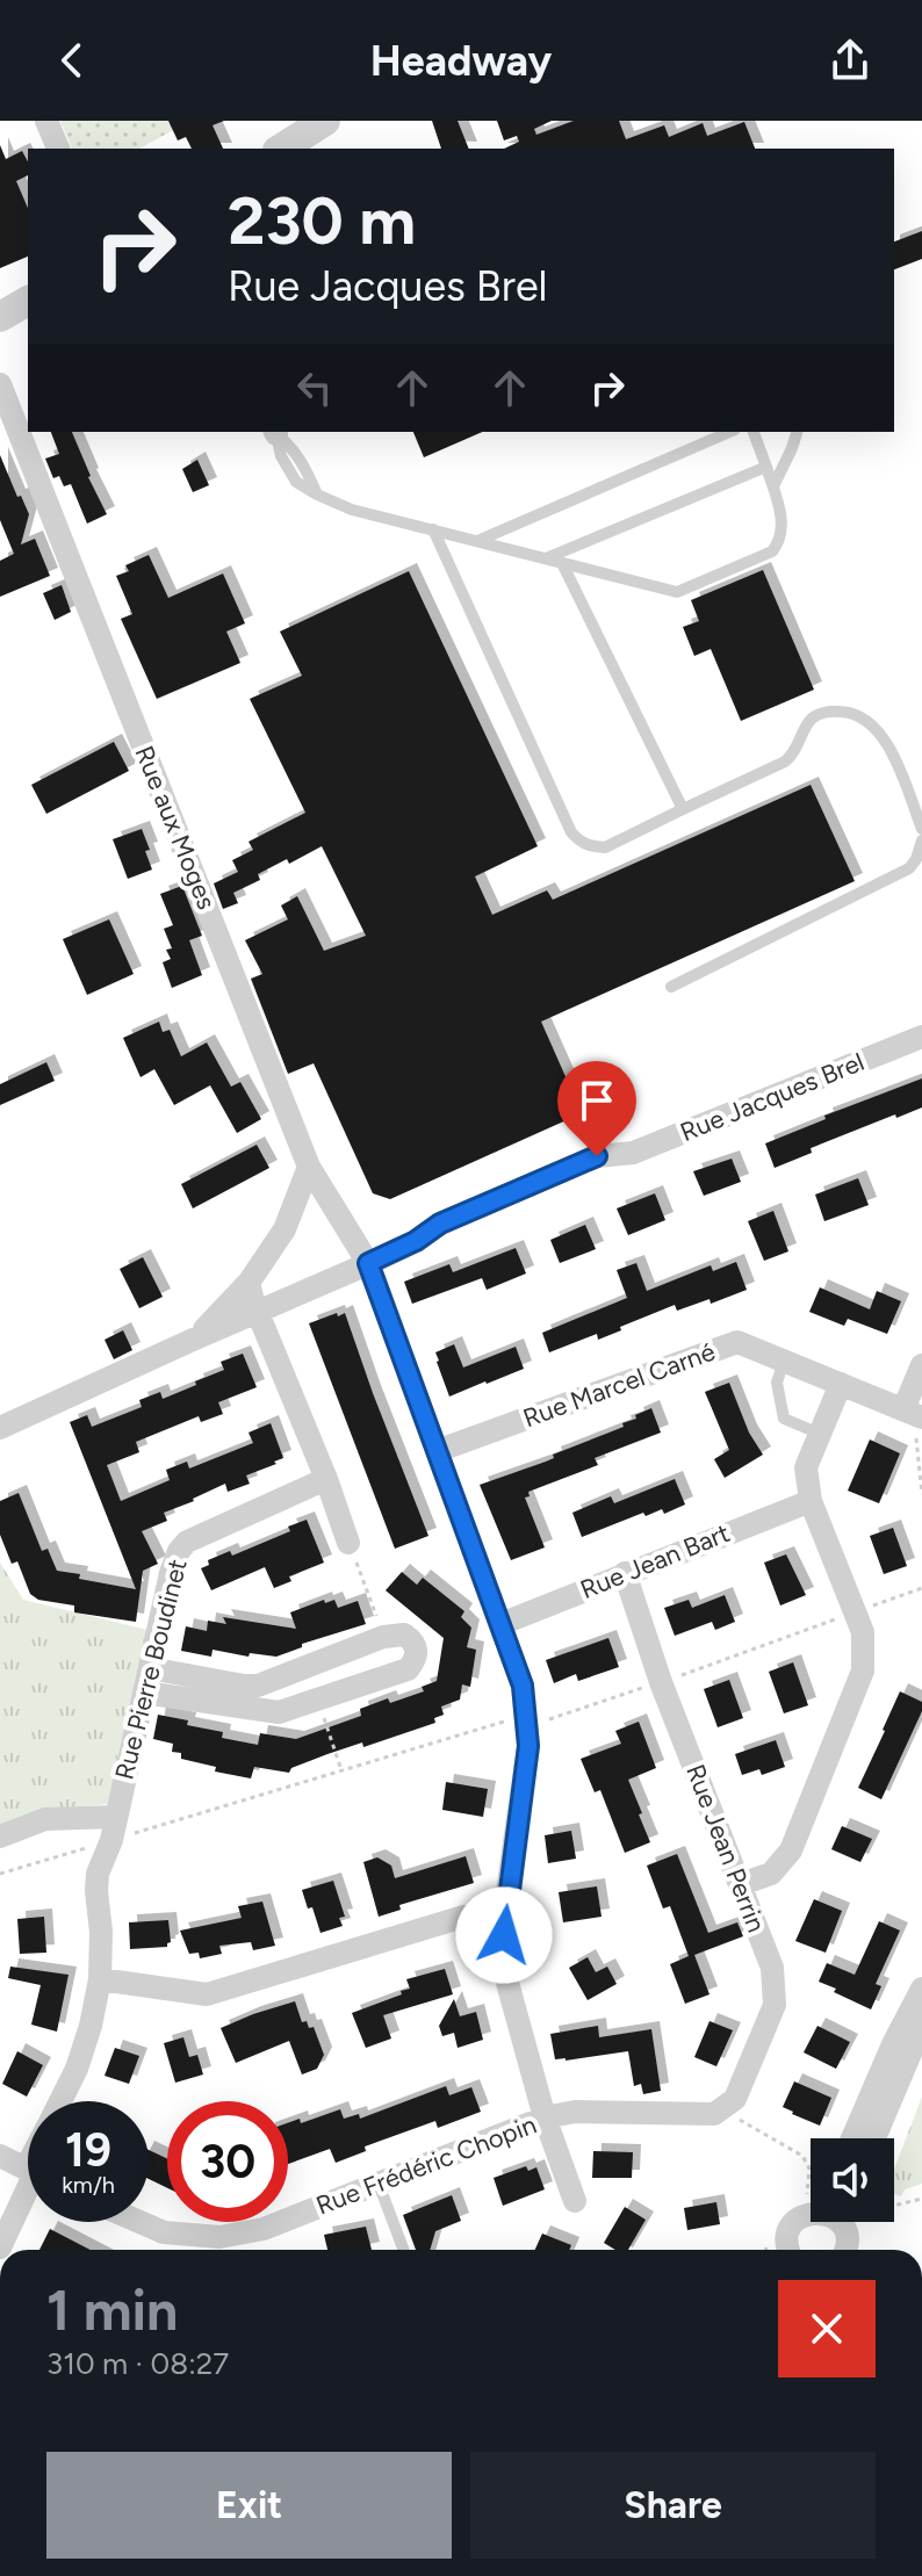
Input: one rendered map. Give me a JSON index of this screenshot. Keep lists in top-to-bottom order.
{
  "streets": {
    "street": [
      "Rue aux Moges",
      "Rue Jacques Brel",
      "Rue Marcel Carné",
      "Rue Jean Bart",
      "Rue Pierre Boudinet",
      "Rue Jean Perrin",
      "Rue Frédéric Chopin"
    ]
  },
  "crossings": [
    ["Rue aux Moges", "Rue Jacques Brel"],
    ["Rue aux Moges", "Rue Marcel Carné"],
    ["Rue aux Moges", "Rue Jean Bart"],
    ["Rue aux Moges", "Rue Frédéric Chopin"],
    ["Rue Jean Bart", "Rue Jean Perrin"],
    ["Rue Jean Perrin", "Rue Frédéric Chopin"]
  ],
  "page": {
    "header": "Headway",
    "turn": ["230 m", "Rue Jacques Brel"],
    "speed": "19 km/h",
    "limit": "30",
    "heading": ["1 min", "310 m · 08:27"],
    "buttons": ["Exit", "Share"]
  }
}
